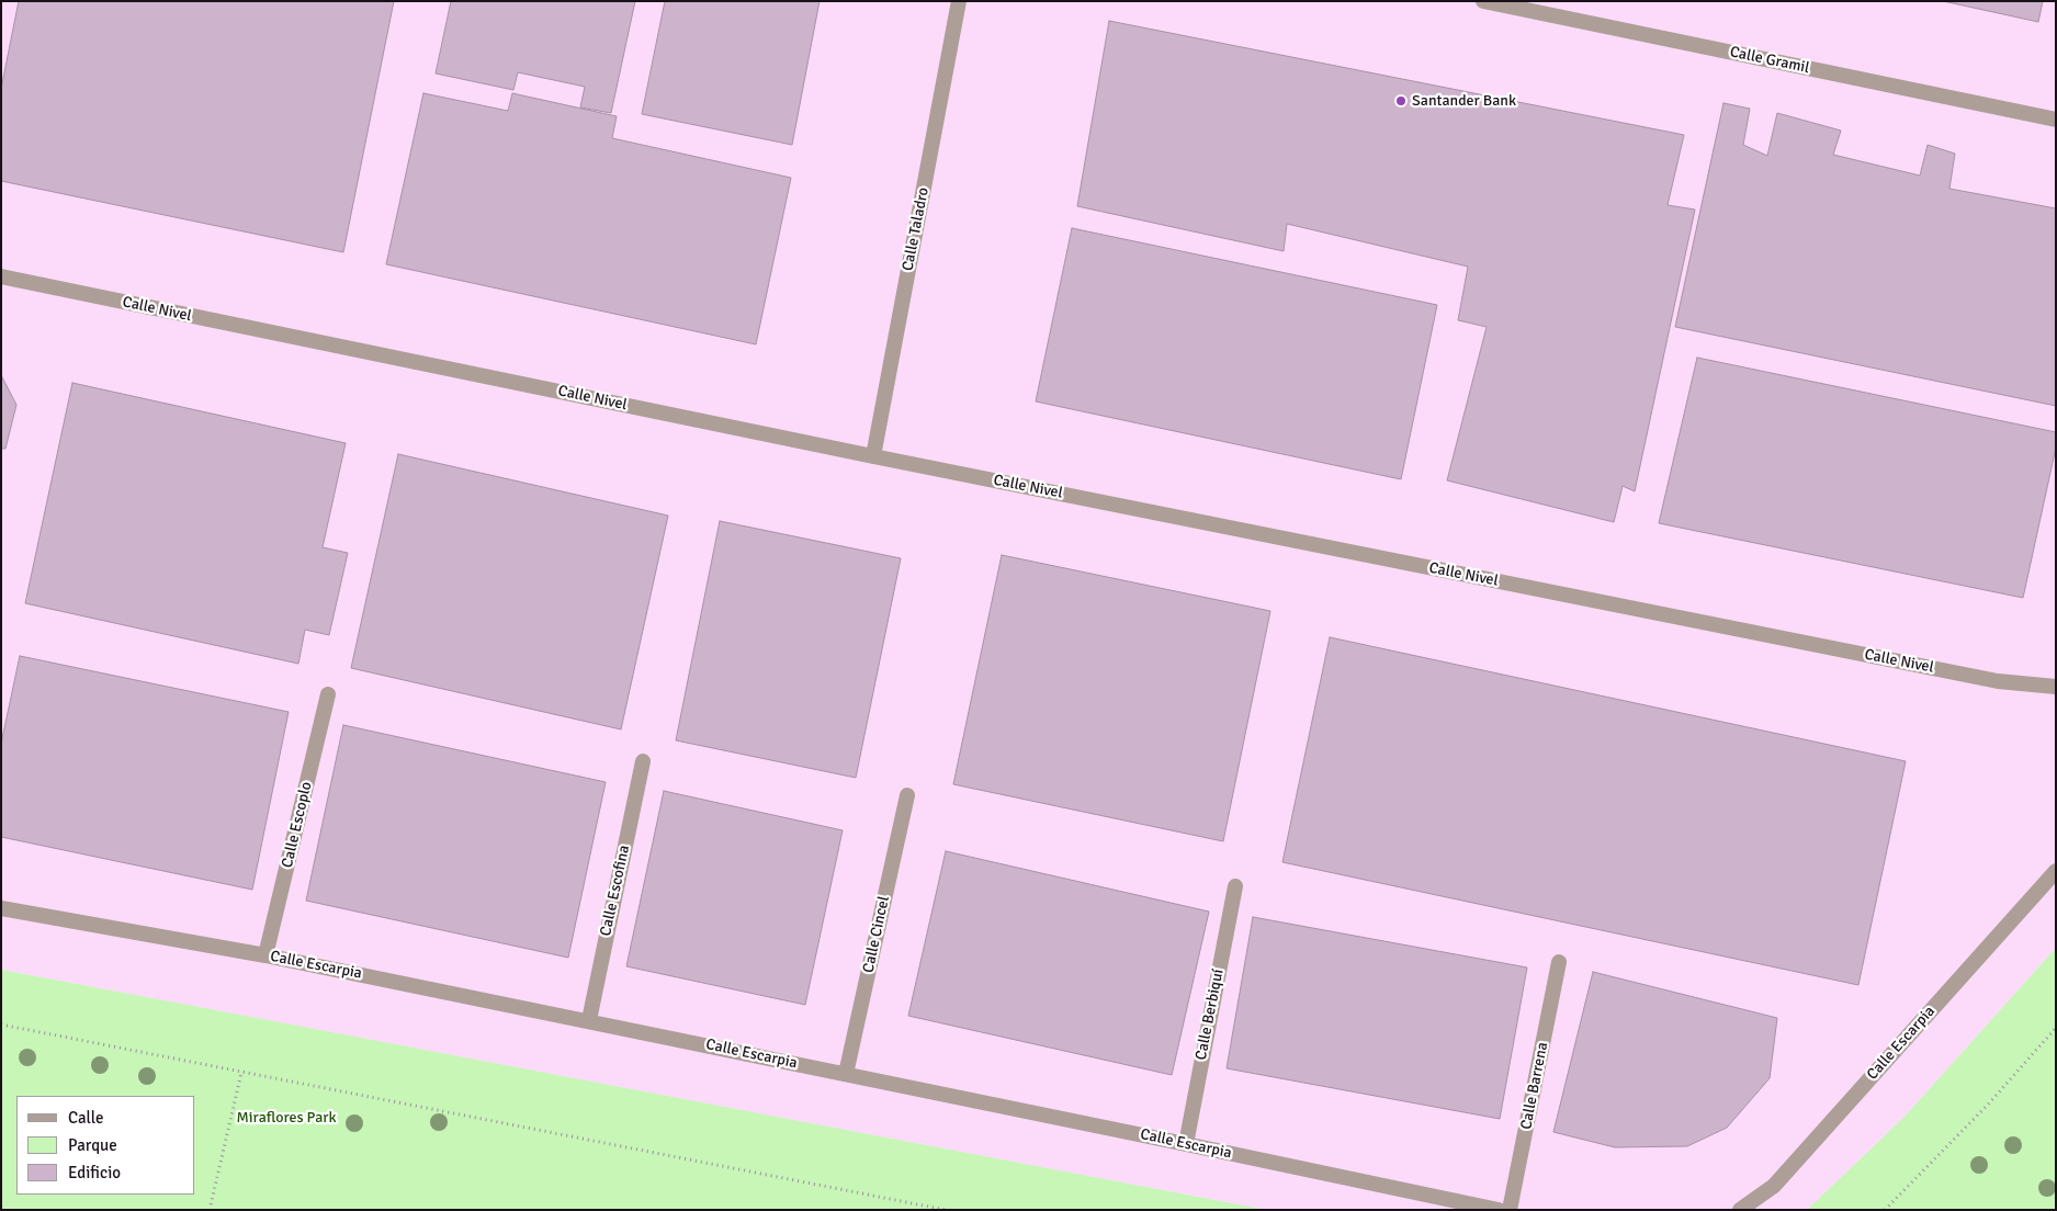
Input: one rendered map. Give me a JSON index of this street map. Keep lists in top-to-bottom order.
{
  "streets": {
    "street": [
      "Calle Gramil",
      "Calle Taladro",
      "Calle Nivel",
      "Calle Escoplo",
      "Calle Escofina",
      "Calle Cincel",
      "Calle Escarpia",
      "Calle Berbiquí",
      "Calle Barrena"
    ]
  },
  "crossings": [
    ["Calle Taladro", "Calle Nivel"],
    ["Calle Escoplo", "Calle Escarpia"],
    ["Calle Escofina", "Calle Escarpia"],
    ["Calle Cincel", "Calle Escarpia"],
    ["Calle Escarpia", "Calle Berbiquí"]
  ],
  "parks": ["Miraflores Park"],
  "places": ["Santander Bank"],
  "legend": ["Calle", "Parque", "Edificio"]
}
